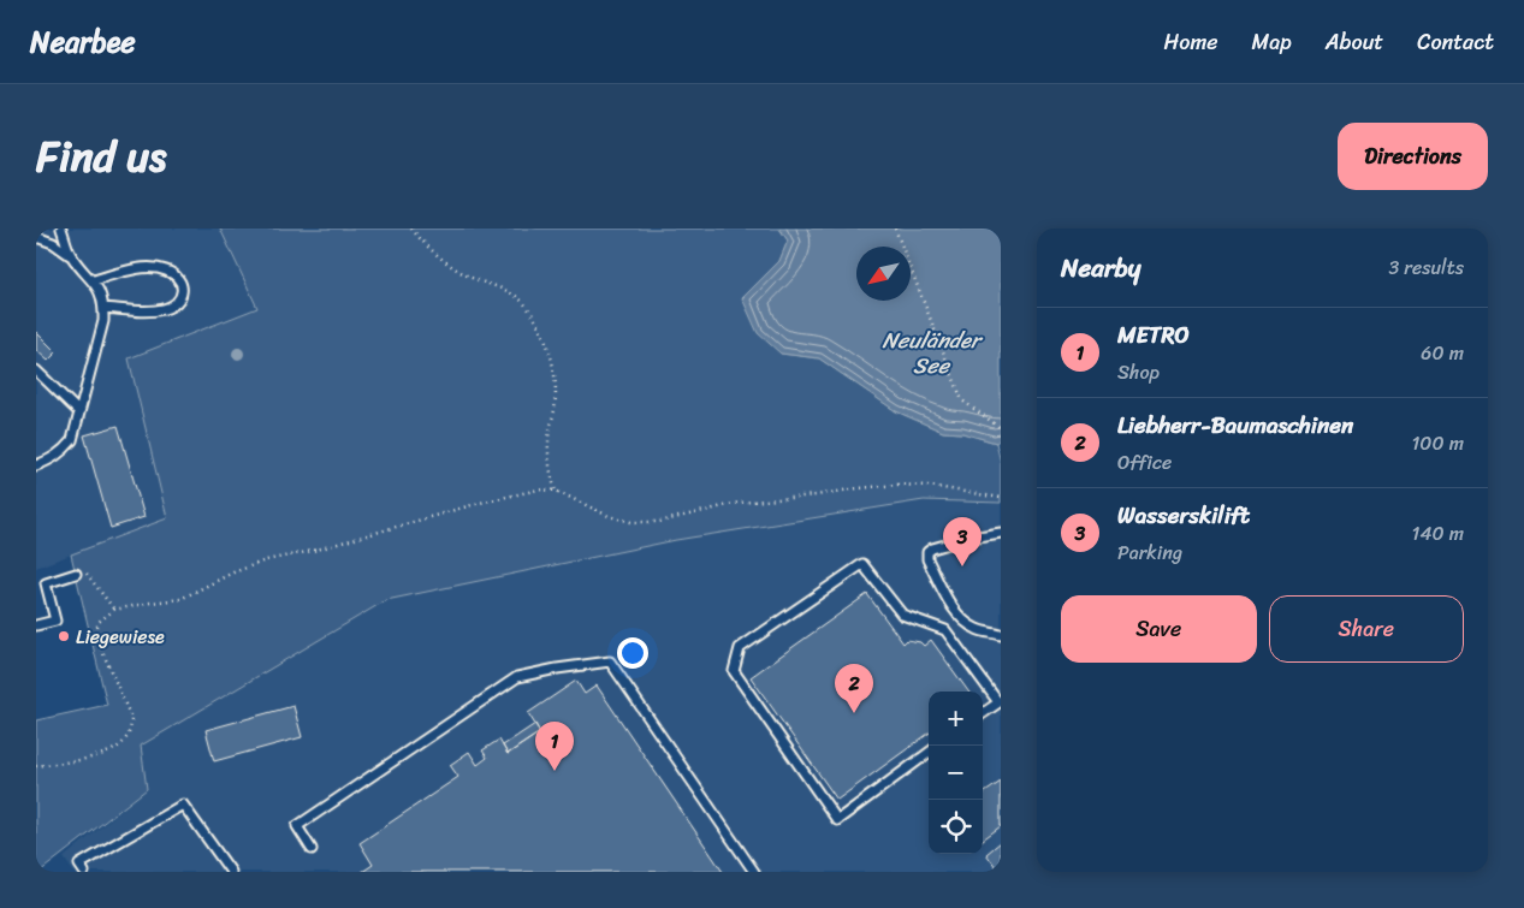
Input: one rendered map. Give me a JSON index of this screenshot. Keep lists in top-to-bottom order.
{
  "water": ["Neuländer See"],
  "places": ["Liegewiese"],
  "north": "bottom left",
  "page": {
    "header": "Nearbee",
    "nav": [
      "Home",
      "Map",
      "About",
      "Contact"
    ],
    "title": "Find us",
    "buttons": [
      "Directions",
      ["Save", "Share"]
    ],
    "heading": ["Nearby", "3 results"],
    "list": [
      {
        "mark": "1",
        "name": "METRO",
        "note": "Shop",
        "value": "60 m"
      },
      {
        "mark": "2",
        "name": "Liebherr-Baumaschinen",
        "note": "Office",
        "value": "100 m"
      },
      {
        "mark": "3",
        "name": "Wasserskilift",
        "note": "Parking",
        "value": "140 m"
      }
    ],
    "pins": ["3", "2", "1"],
    "map_buttons": ["+", "−"]
  }
}
